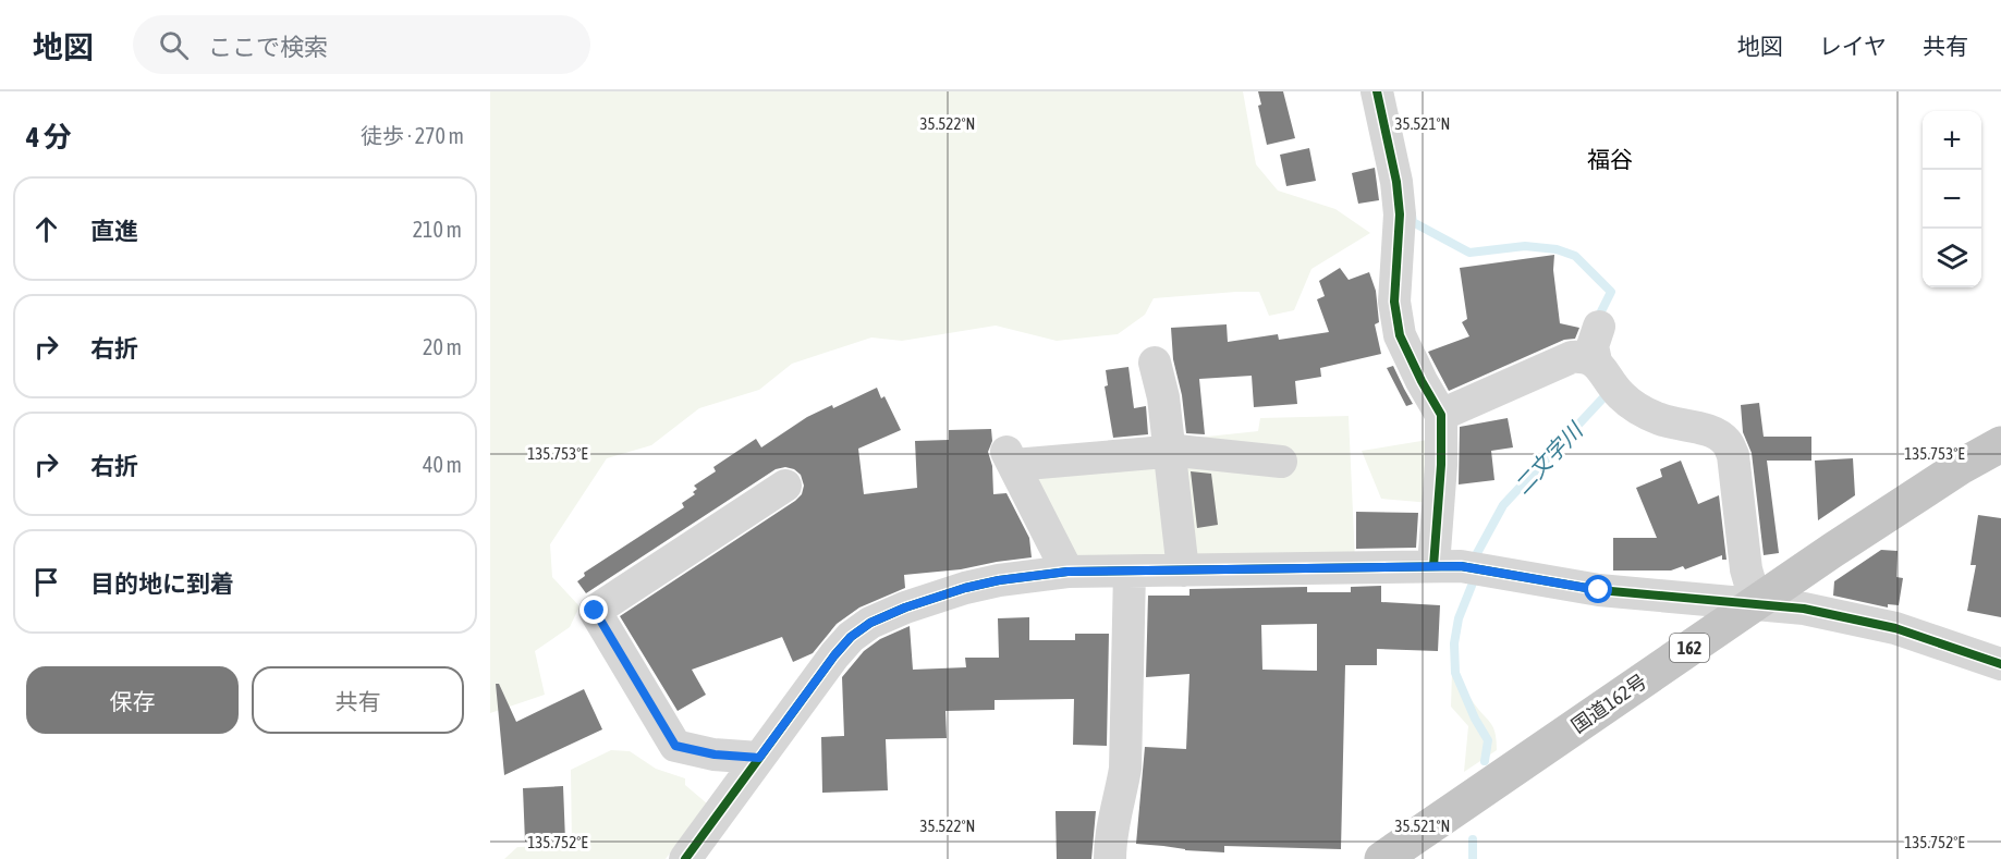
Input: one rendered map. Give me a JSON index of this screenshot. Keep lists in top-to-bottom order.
{
  "streets": {
    "highway": ["162", "国道162号"]
  },
  "districts": ["福谷"],
  "water": ["二文字川"],
  "page": {
    "header": "地図",
    "search": "ここで検索",
    "nav": ["地図", "レイヤ", "共有"],
    "heading": ["4 分", "徒歩 · 270 m"],
    "map_buttons": ["+", "−"],
    "list": [
      ["直進", "210 m"],
      ["右折", "20 m"],
      ["右折", "40 m"],
      "目的地に到着"
    ],
    "buttons": ["保存", "共有"]
  },
  "coordinates": [
    "35.522°N",
    "35.521°N",
    "135.753°E",
    "135.752°E"
  ]
}
